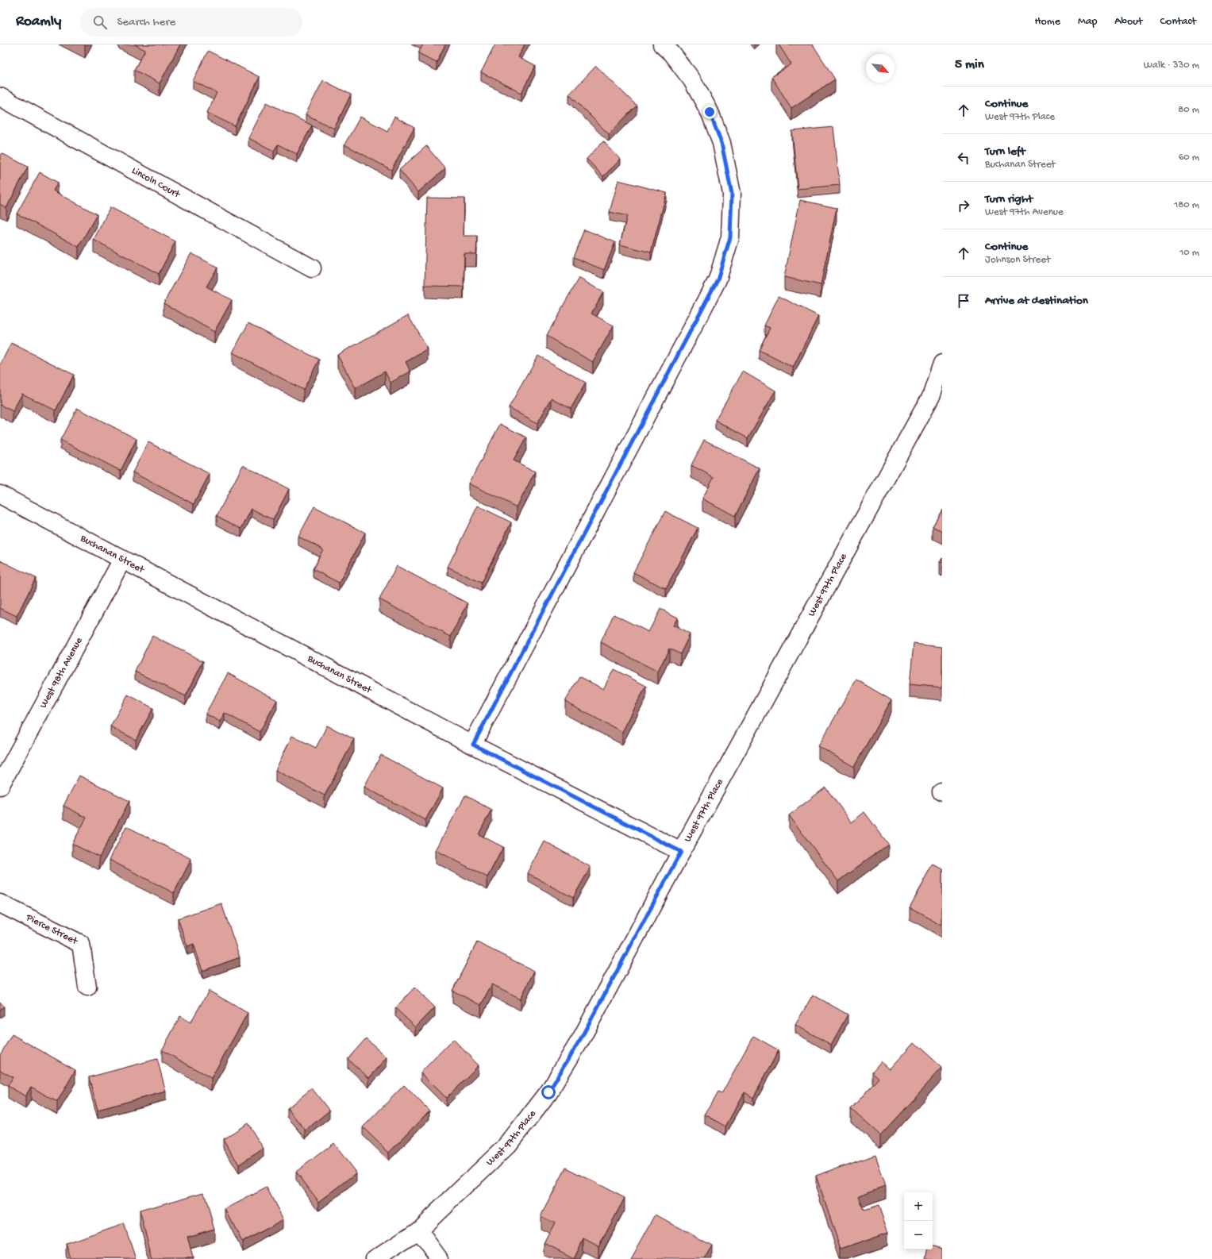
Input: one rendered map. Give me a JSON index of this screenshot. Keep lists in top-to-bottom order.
{
  "streets": {
    "street": [
      "Lincoln Court",
      "Buchanan Street",
      "West 97th Place",
      "West 98th Avenue",
      "Pierce Street"
    ]
  },
  "crossings": [
    ["Buchanan Street", "West 97th Place"],
    ["Buchanan Street", "West 98th Avenue"]
  ],
  "north": "bottom right",
  "page": {
    "header": "Roamly",
    "search": "Search here",
    "nav": [
      "Home",
      "Map",
      "About",
      "Contact"
    ],
    "heading": ["5 min", "Walk · 330 m"],
    "list": [
      ["Continue", "West 97th Place", "80 m"],
      ["Turn left", "Buchanan Street", "60 m"],
      ["Turn right", "West 97th Avenue", "180 m"],
      ["Continue", "Johnson Street", "10 m"],
      "Arrive at destination"
    ],
    "map_buttons": ["+", "−"]
  }
}
